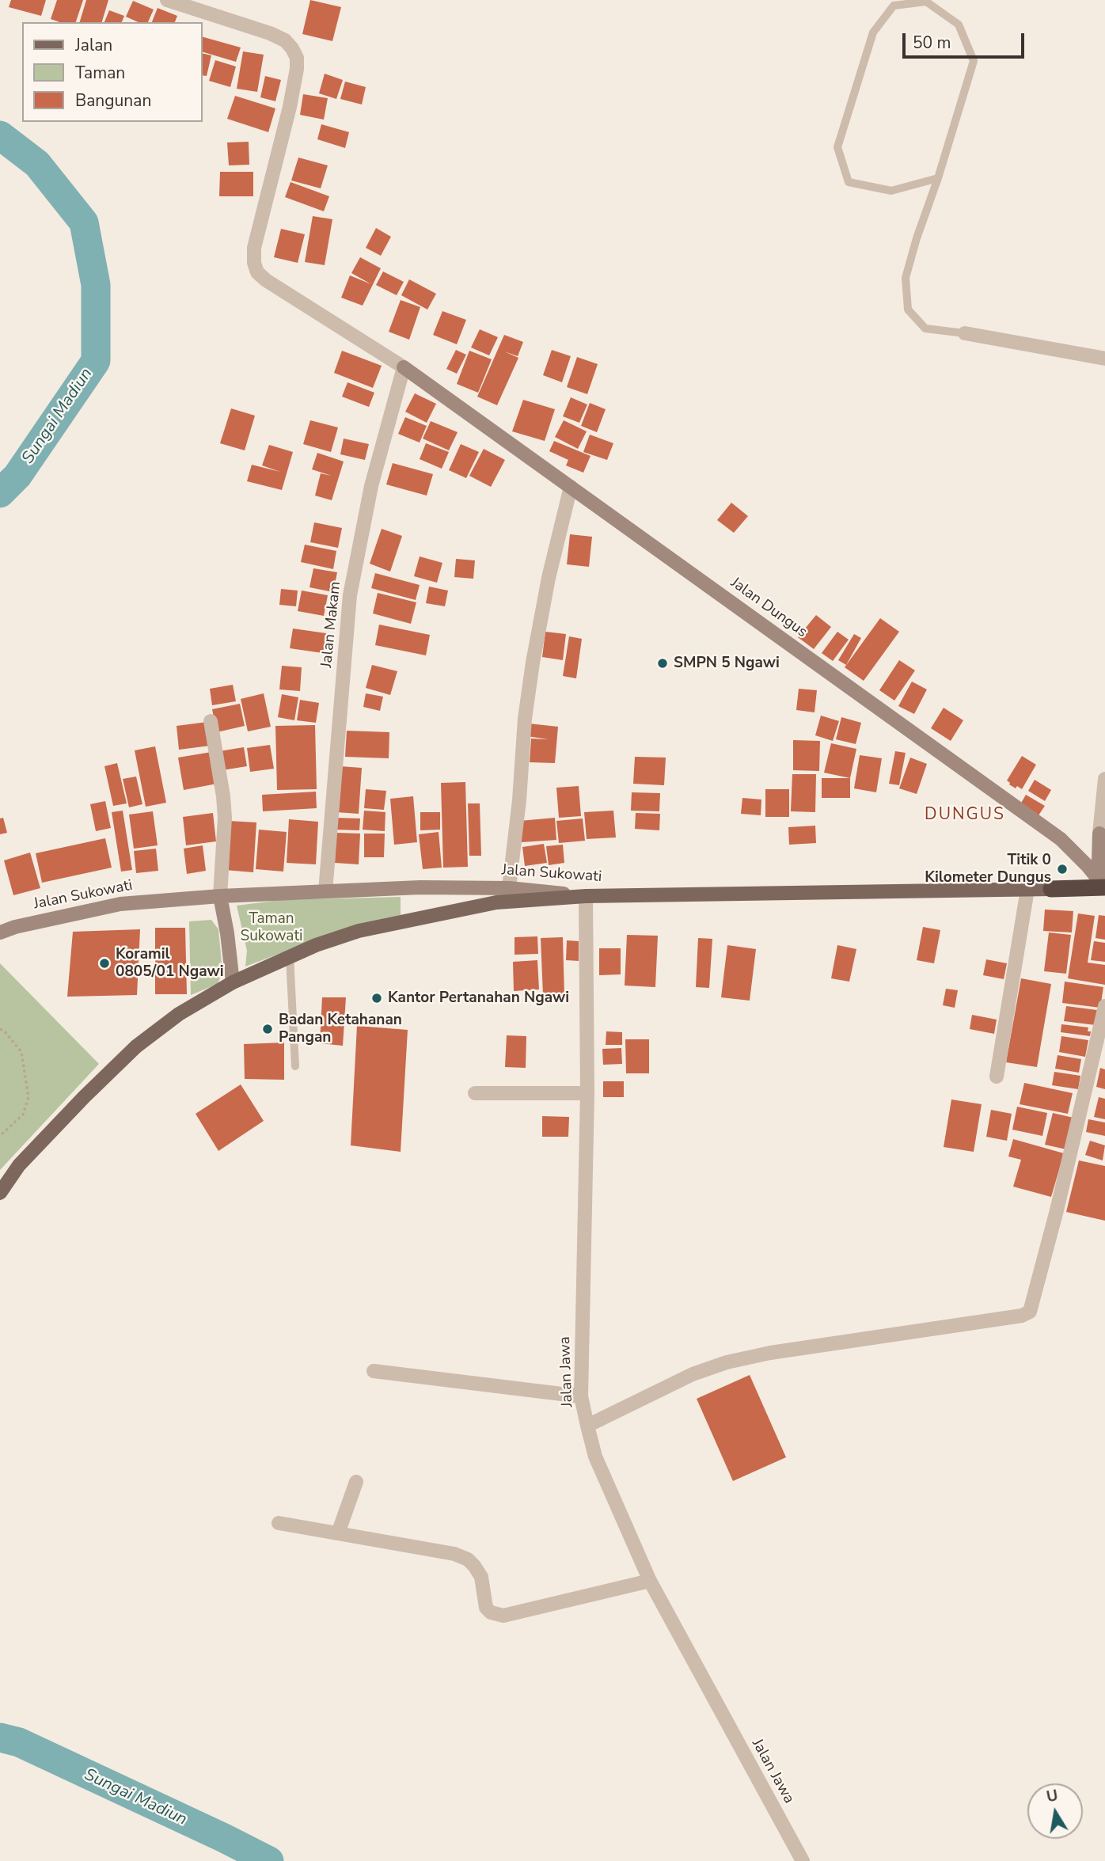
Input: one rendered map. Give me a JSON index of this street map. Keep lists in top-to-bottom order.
{
  "streets": {
    "highway": ["Jalan Sukowati"],
    "street": ["Jalan Dungus", "Jalan Makam", "Jalan Jawa"]
  },
  "crossings": [
    ["Jalan Dungus", "Jalan Makam"],
    ["Jalan Dungus", "Jalan Sukowati"],
    ["Jalan Makam", "Jalan Sukowati"],
    ["Jalan Sukowati", "Jalan Jawa"]
  ],
  "districts": ["DUNGUS"],
  "water": ["Sungai Madiun"],
  "parks": ["Taman Sukowati"],
  "places": [
    "SMPN 5 Ngawi",
    "Titik 0 Kilometer Dungus",
    "Koramil 0805/01 Ngawi",
    "Kantor Pertanahan Ngawi",
    "Badan Ketahanan Pangan"
  ],
  "legend": ["Jalan", "Taman", "Bangunan"],
  "scale_bar": "50 m",
  "north": "top"
}
